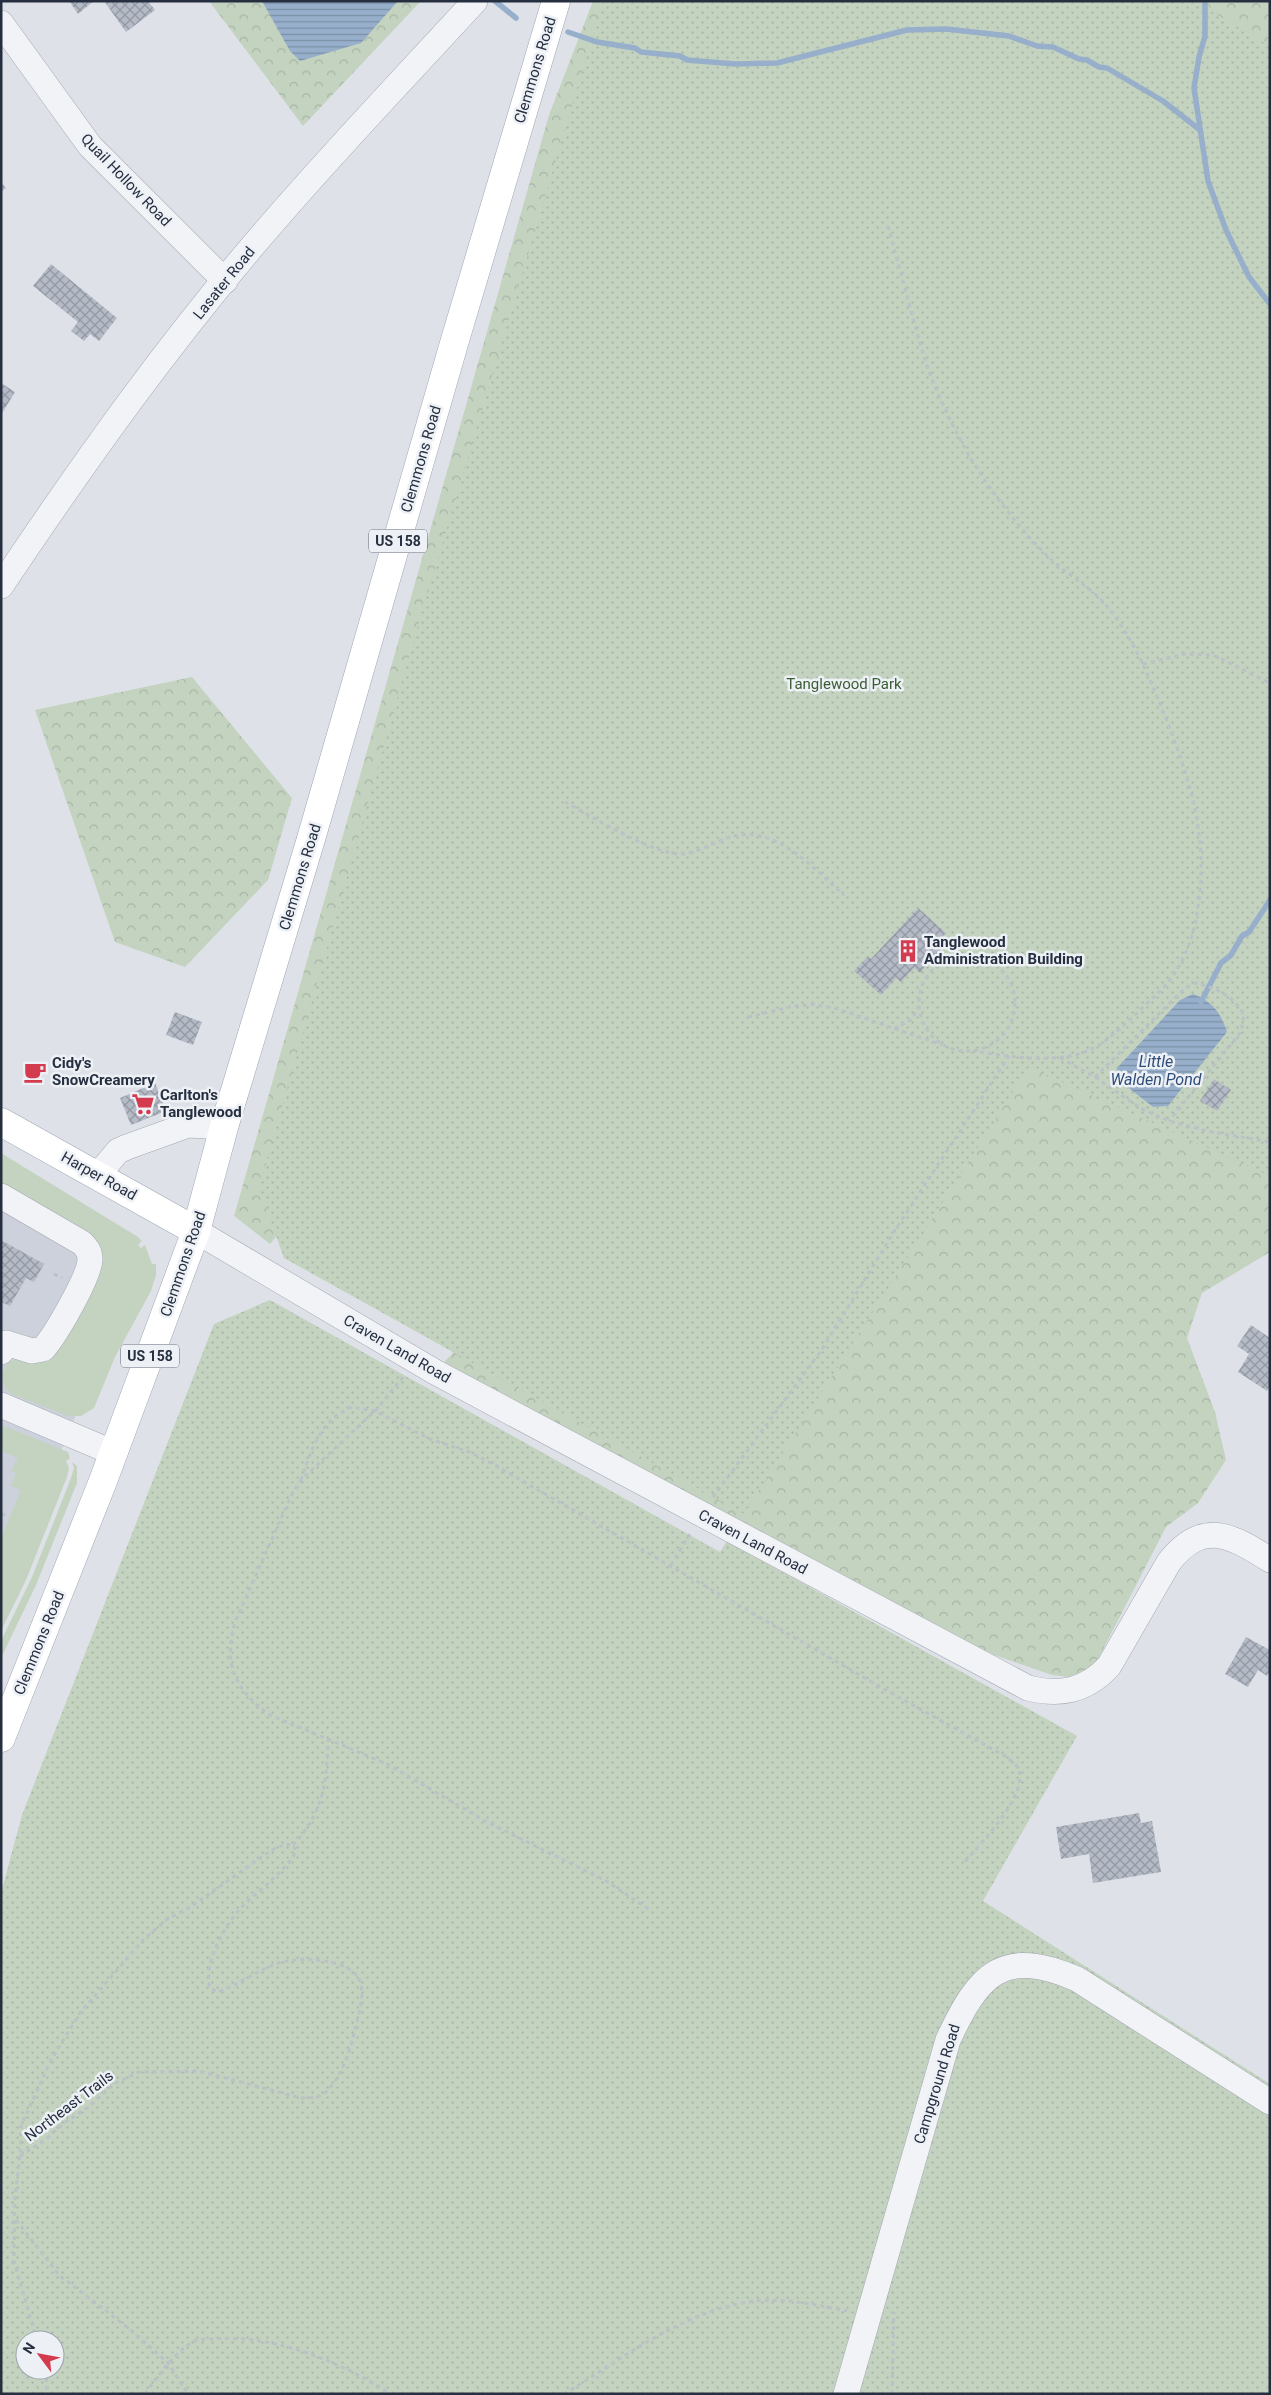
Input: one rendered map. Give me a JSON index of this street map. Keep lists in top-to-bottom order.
{
  "streets": {
    "main road": ["Clemmons Road", "US 158", "Harper Road"],
    "street": [
      "Quail Hollow Road",
      "Lasater Road",
      "Craven Land Road",
      "Campground Road"
    ],
    "path": ["Northeast Trails"]
  },
  "crossings": [
    ["Clemmons Road", "Harper Road"],
    ["Clemmons Road", "Craven Land Road"],
    ["Quail Hollow Road", "Lasater Road"],
    ["Harper Road", "Craven Land Road"]
  ],
  "water": ["Little Walden Pond"],
  "parks": ["Tanglewood Park"],
  "places": {
    "building": ["Tanglewood Administration Building"],
    "cafe": ["Cidy's SnowCreamery"],
    "supermarket": ["Carlton's Tanglewood"]
  },
  "north": "top left"
}
